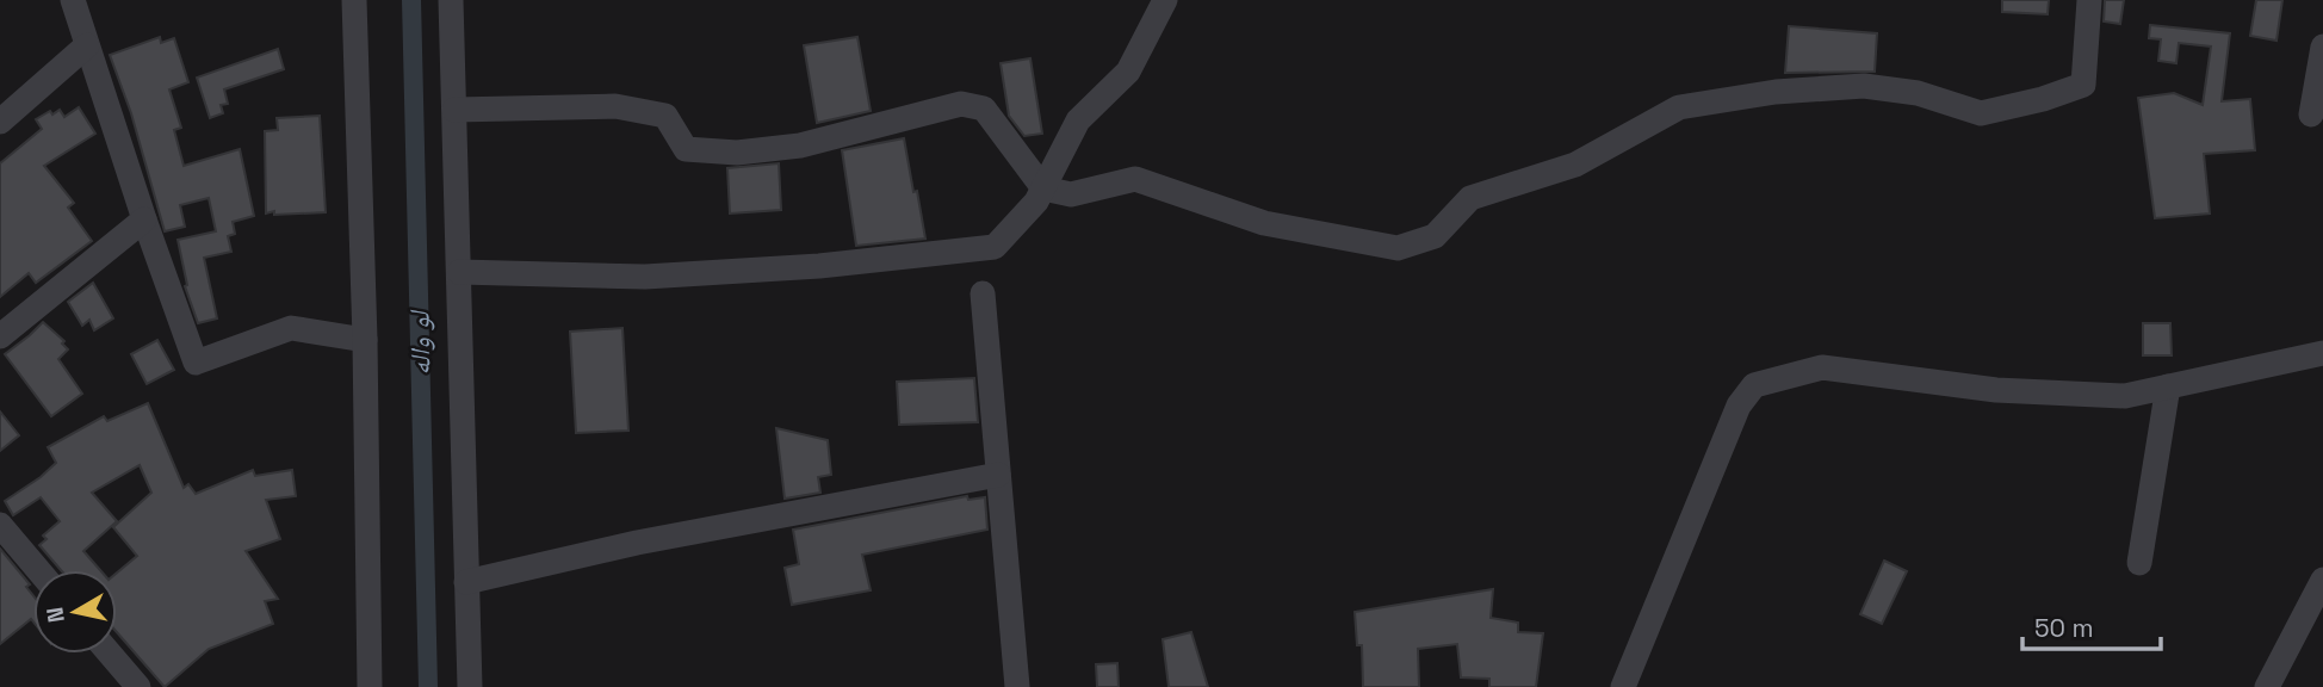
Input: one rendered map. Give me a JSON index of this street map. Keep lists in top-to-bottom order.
{
  "water": ["لو واله"],
  "scale_bar": "50 m",
  "north": "left"
}
